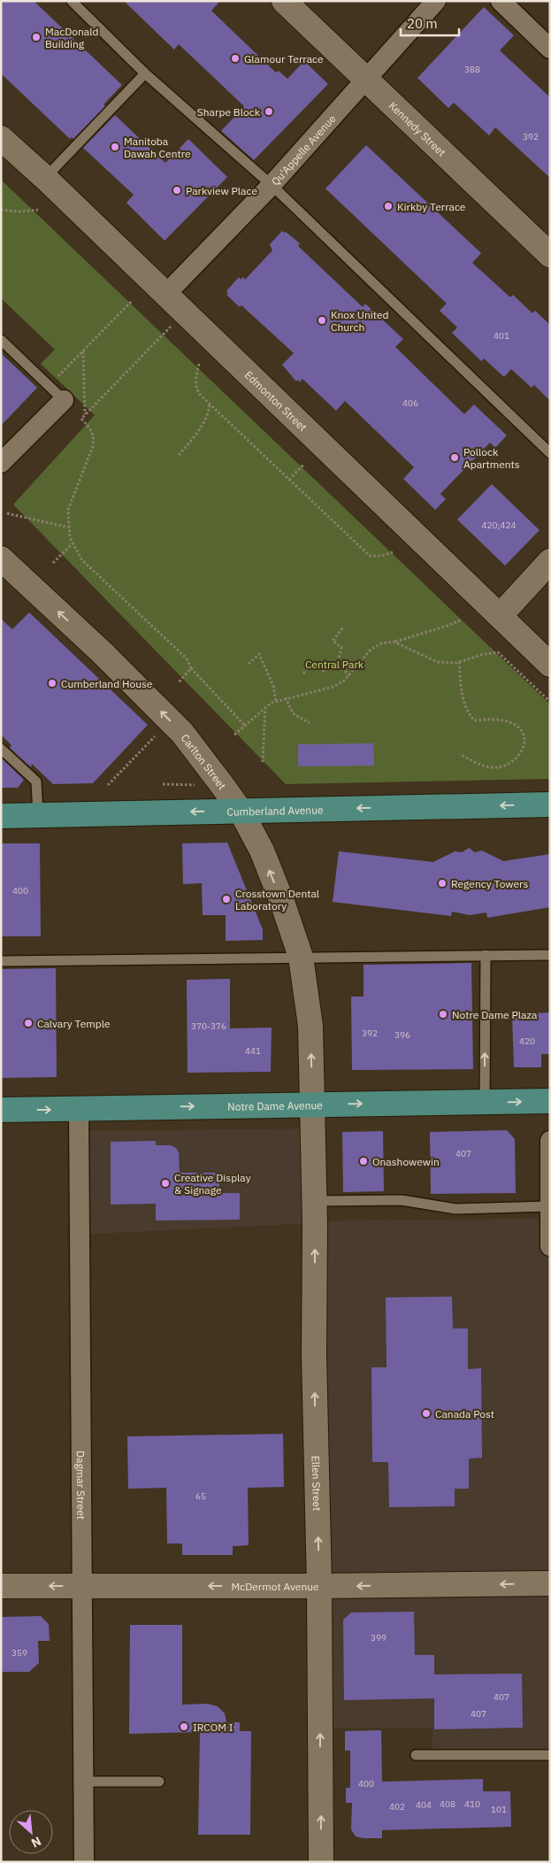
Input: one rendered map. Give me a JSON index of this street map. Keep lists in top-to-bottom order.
{
  "streets": {
    "main road": ["Cumberland Avenue", "Notre Dame Avenue"],
    "street": [
      "Kennedy Street",
      "Qu'Appelle Avenue",
      "Edmonton Street",
      "Carlton Street",
      "Ellen Street",
      "Dagmar Street",
      "McDermot Avenue"
    ]
  },
  "crossings": [
    ["Kennedy Street", "Qu'Appelle Avenue"],
    ["Qu'Appelle Avenue", "Edmonton Street"],
    ["Carlton Street", "Cumberland Avenue"],
    ["Carlton Street", "Notre Dame Avenue"],
    ["Carlton Street", "Ellen Street"],
    ["Notre Dame Avenue", "Ellen Street"],
    ["Notre Dame Avenue", "Dagmar Street"],
    ["Ellen Street", "McDermot Avenue"],
    ["Dagmar Street", "McDermot Avenue"]
  ],
  "one_way": [
    "Carlton Street",
    "Cumberland Avenue",
    "Notre Dame Avenue",
    "Ellen Street",
    "McDermot Avenue"
  ],
  "parks": ["Central Park"],
  "places": [
    "MacDonald Building",
    "Glamour Terrace",
    "Sharpe Block",
    "Manitoba Dawah Centre",
    "Parkview Place",
    "Kirkby Terrace",
    "Knox United Church",
    "Pollock Apartments",
    "Cumberland House",
    "Regency Towers",
    "Crosstown Dental Laboratory",
    "Notre Dame Plaza",
    "Calvary Temple",
    "Onashowewin",
    "Creative Display & Signage",
    "Canada Post",
    "IRCOM I"
  ],
  "house_numbers": [
    "388",
    "392",
    "401",
    "406",
    "420;424",
    "400",
    "370-376",
    "392",
    "396",
    "420",
    "441",
    "407",
    "65",
    "399",
    "359",
    "407",
    "407",
    "400",
    "408",
    "410",
    "404",
    "402",
    "101"
  ],
  "scale_bar": "20 m",
  "north": "bottom right"
}
